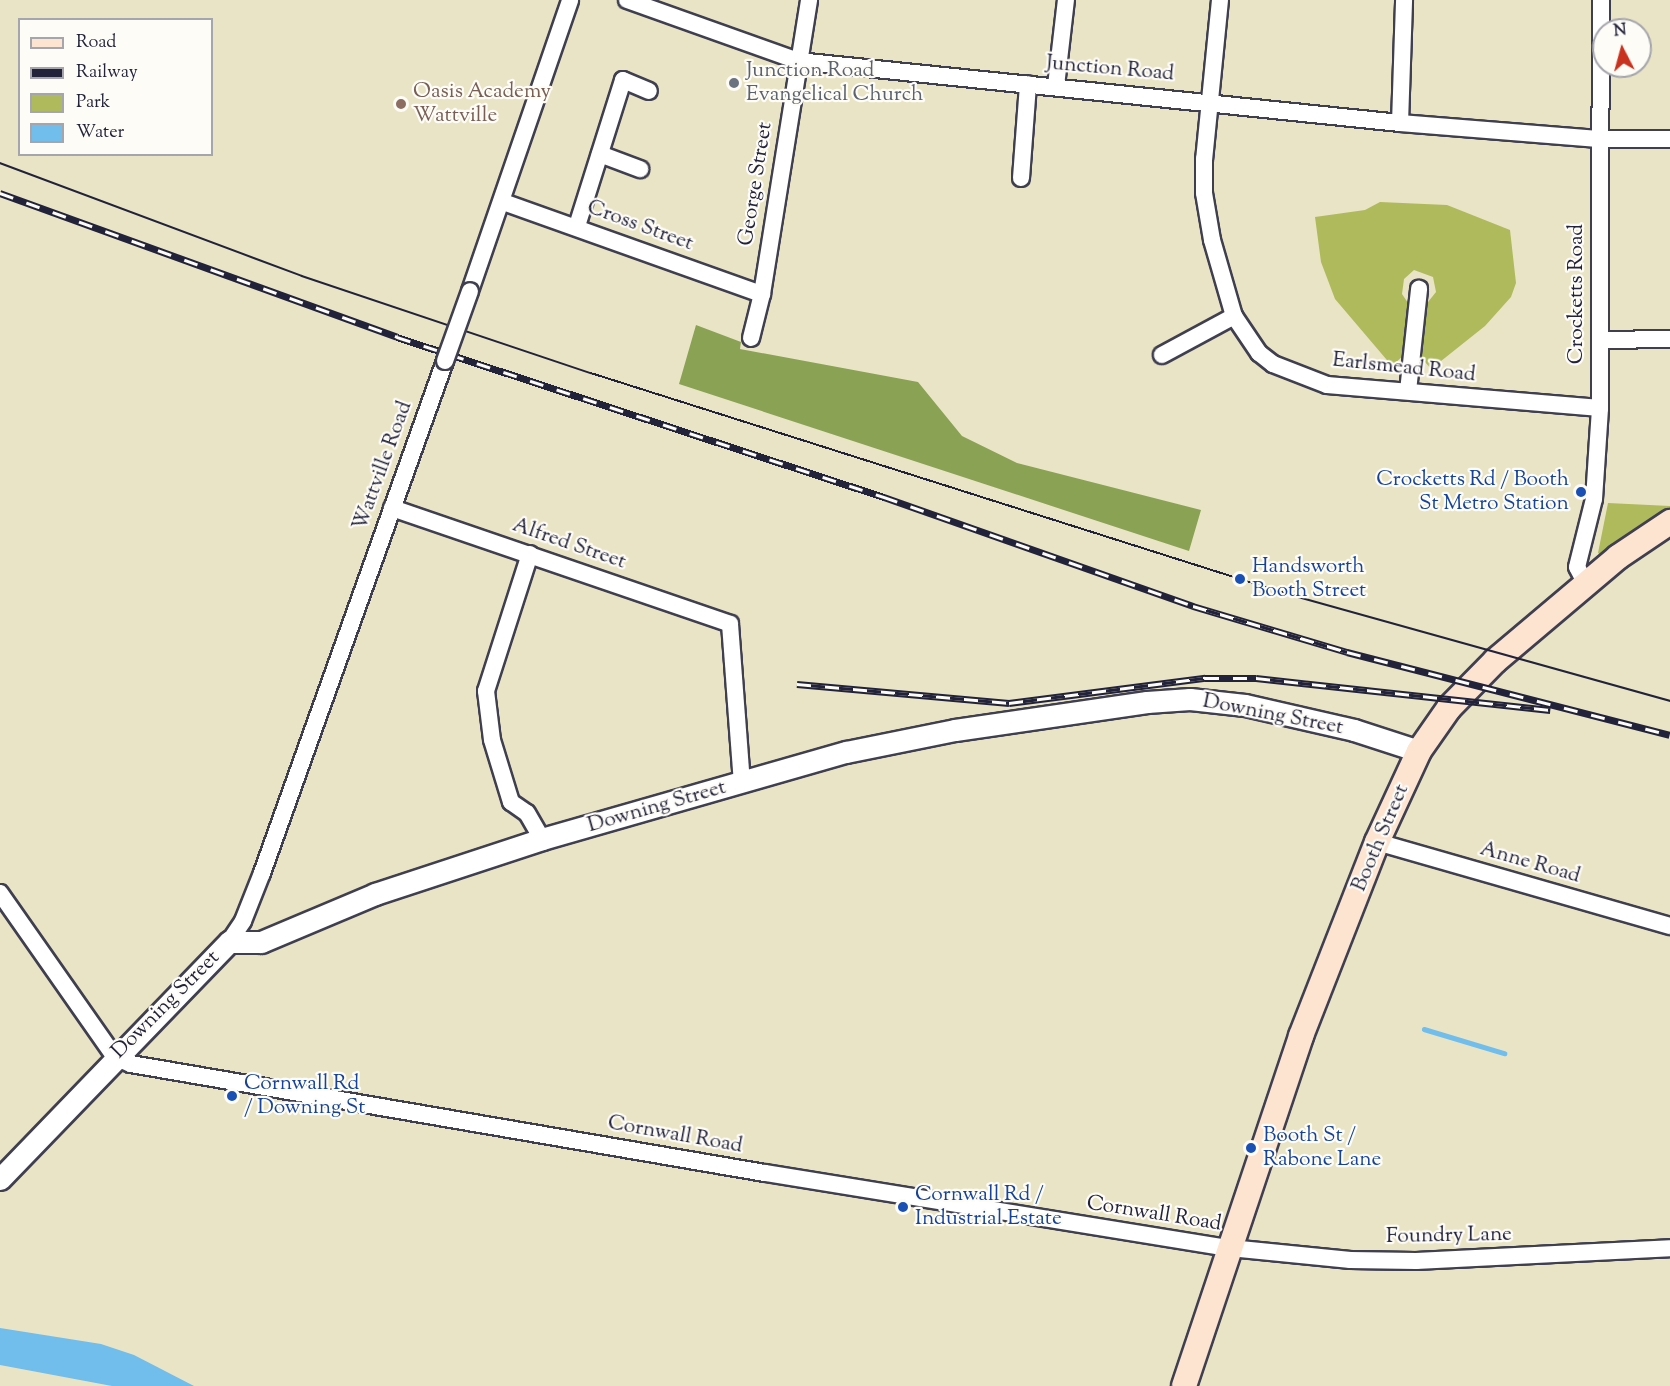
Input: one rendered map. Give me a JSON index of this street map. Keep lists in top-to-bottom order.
{
  "streets": {
    "main road": ["Booth Street"],
    "street": [
      "Junction Road",
      "George Street",
      "Cross Street",
      "Crocketts Road",
      "Earlsmead Road",
      "Wattville Road",
      "Alfred Street",
      "Downing Street",
      "Anne Road",
      "Cornwall Road",
      "Foundry Lane"
    ]
  },
  "crossings": [
    ["Junction Road", "George Street"],
    ["Junction Road", "Crocketts Road"],
    ["Junction Road", "Earlsmead Road"],
    ["George Street", "Cross Street"],
    ["Cross Street", "Wattville Road"],
    ["Crocketts Road", "Earlsmead Road"],
    ["Crocketts Road", "Booth Street"],
    ["Wattville Road", "Alfred Street"],
    ["Wattville Road", "Downing Street"],
    ["Alfred Street", "Downing Street"],
    ["Downing Street", "Booth Street"],
    ["Downing Street", "Cornwall Road"],
    ["Booth Street", "Anne Road"],
    ["Booth Street", "Cornwall Road"],
    ["Booth Street", "Foundry Lane"],
    ["Cornwall Road", "Foundry Lane"]
  ],
  "places": [
    "Junction Road Evangelical Church",
    "Oasis Academy Wattville",
    "Crocketts Rd / Booth St Metro Station",
    "Handsworth Booth Street",
    "Cornwall Rd / Downing St",
    "Booth St / Rabone Lane",
    "Cornwall Rd / Industrial Estate"
  ],
  "legend": [
    "Road",
    "Railway",
    "Park",
    "Water"
  ],
  "north": "top"
}
